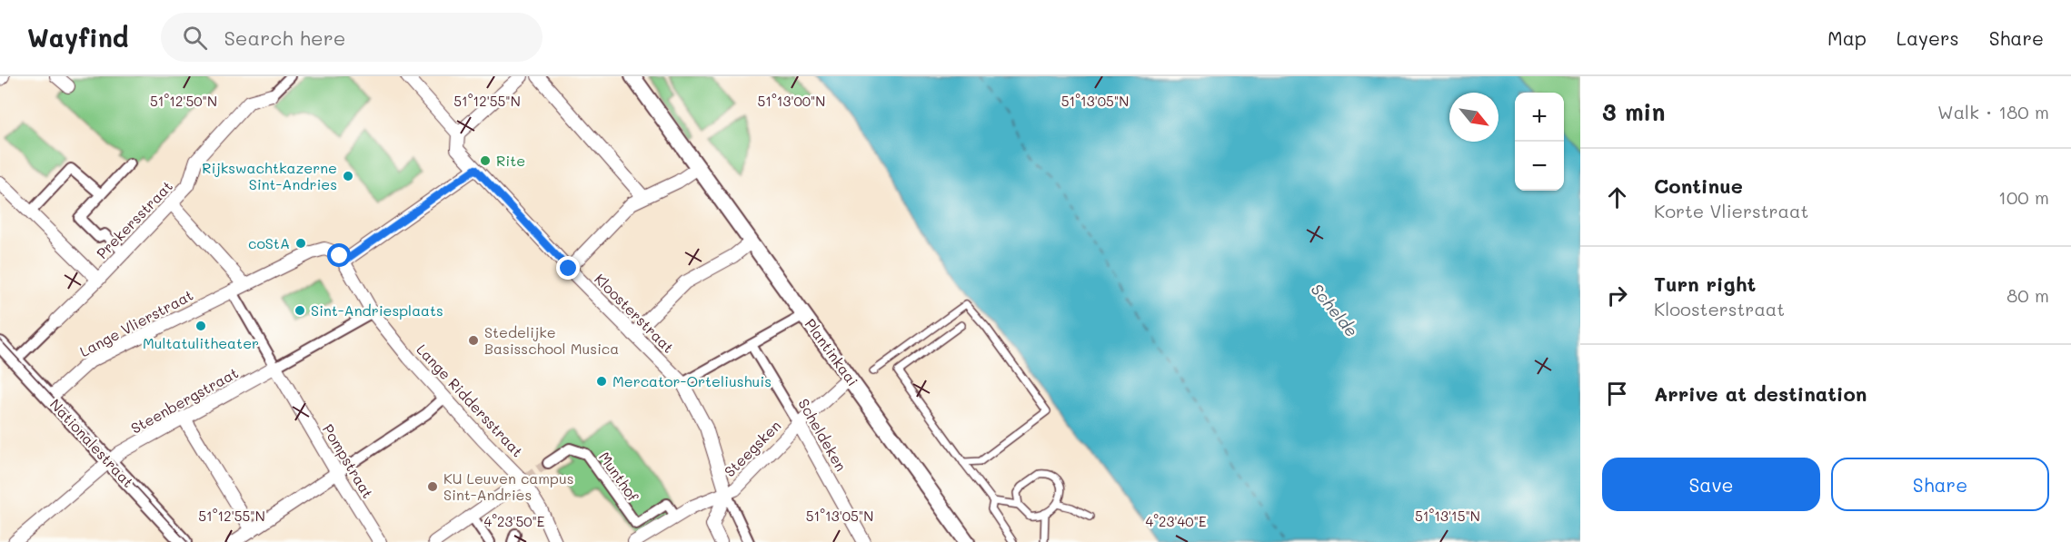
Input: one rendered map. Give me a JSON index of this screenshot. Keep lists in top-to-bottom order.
{
  "streets": {
    "street": [
      "Prekersstraat",
      "Kloosterstraat",
      "Lange Vlierstraat",
      "Plantinkaai",
      "Steenbergstraat",
      "Lange Riddersstraat",
      "Scheldeken",
      "Nationalestraat",
      "Steegsken",
      "Pompstraat",
      "Munthof"
    ]
  },
  "crossings": [
    ["Prekersstraat", "Nationalestraat"],
    ["Kloosterstraat", "Steegsken"],
    ["Lange Vlierstraat", "Nationalestraat"],
    ["Plantinkaai", "Steegsken"],
    ["Steenbergstraat", "Nationalestraat"],
    ["Steenbergstraat", "Pompstraat"],
    ["Scheldeken", "Steegsken"]
  ],
  "water": ["Schelde"],
  "places": [
    "Rite",
    "Rijkswachtkazerne Sint-Andries",
    "coStA",
    "Sint-Andriesplaats",
    "Multatulitheater",
    "Stedelijke Basisschool Musica",
    "Mercator-Orteliushuis",
    "KU Leuven campus Sint-Andries"
  ],
  "north": "bottom right",
  "page": {
    "header": "Wayfind",
    "search": "Search here",
    "nav": ["Map", "Layers", "Share"],
    "heading": ["3 min", "Walk · 180 m"],
    "map_buttons": ["+", "−"],
    "list": [
      ["Continue", "Korte Vlierstraat", "100 m"],
      ["Turn right", "Kloosterstraat", "80 m"],
      "Arrive at destination"
    ],
    "buttons": ["Save", "Share"]
  },
  "coordinates": [
    "51°12'50\"N",
    "51°12'55\"N",
    "51°13'00\"N",
    "51°13'05\"N",
    "51°13'15\"N",
    "4°23'50\"E",
    "4°23'40\"E"
  ]
}
